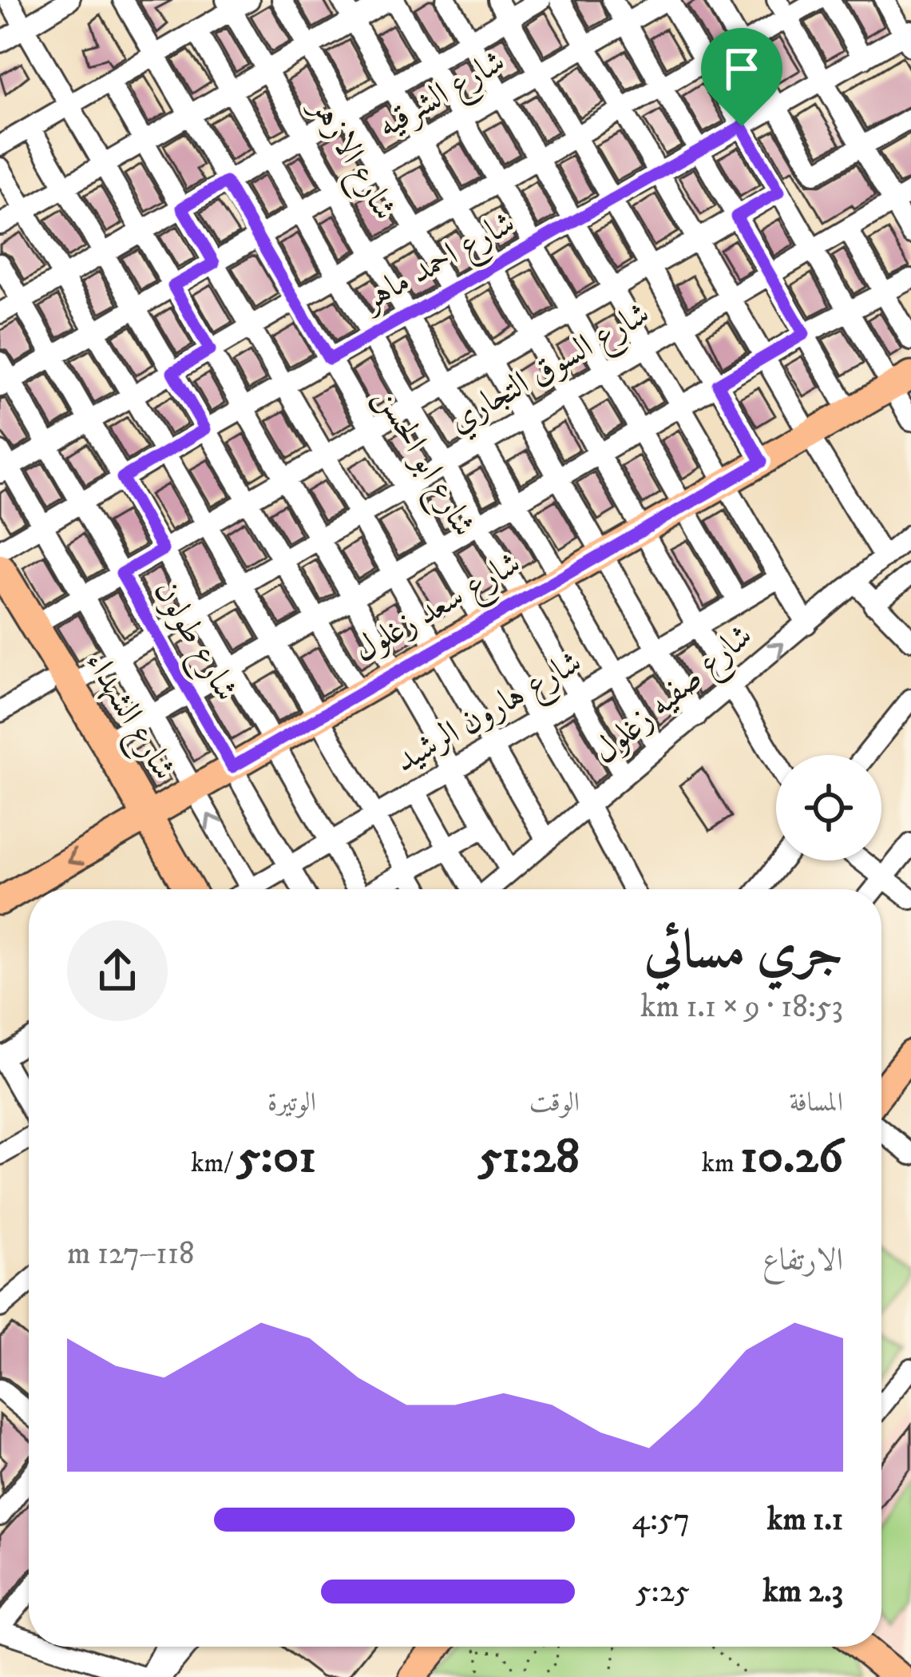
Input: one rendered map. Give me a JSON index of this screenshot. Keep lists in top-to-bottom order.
{
  "streets": {
    "highway": ["شارع الشهداء"],
    "main road": ["شارع سعد زغلول"],
    "street": [
      "شارع الشرقيه",
      "شارع الازهر",
      "شارع احمد ماهر",
      "شارع السوق التجاري",
      "شارع ابو الحسن",
      "شارع طولون",
      "شارع صفيه زغلول",
      "شارع هارون الرشيد"
    ]
  },
  "crossings": [
    ["شارع الشرقيه", "شارع الازهر"],
    ["شارع الشرقيه", "شارع ابو الحسن"],
    ["شارع الشرقيه", "شارع طولون"],
    ["شارع الازهر", "شارع احمد ماهر"],
    ["شارع الازهر", "شارع السوق التجاري"],
    ["شارع الازهر", "شارع سعد زغلول"],
    ["شارع الازهر", "شارع صفيه زغلول"],
    ["شارع الازهر", "شارع هارون الرشيد"],
    ["شارع احمد ماهر", "شارع ابو الحسن"],
    ["شارع احمد ماهر", "شارع طولون"],
    ["شارع السوق التجاري", "شارع ابو الحسن"],
    ["شارع السوق التجاري", "شارع طولون"],
    ["شارع السوق التجاري", "شارع الشهداء"],
    ["شارع ابو الحسن", "شارع سعد زغلول"],
    ["شارع ابو الحسن", "شارع صفيه زغلول"],
    ["شارع ابو الحسن", "شارع هارون الرشيد"],
    ["شارع سعد زغلول", "شارع طولون"],
    ["شارع سعد زغلول", "شارع الشهداء"],
    ["شارع طولون", "شارع هارون الرشيد"]
  ],
  "page": {
    "heading": ["جري مسائي", "18:53 · 9 × 1.1 km"],
    "stats": [
      ["المسافة", "10.26 km"],
      ["الوقت", "51:28"],
      ["الوتيرة", "5:01 /km"]
    ],
    "chart": ["الارتفاع", "118–127 m"],
    "list": [
      {
        "name": "1.1 km",
        "note": "4:57"
      },
      {
        "name": "2.3 km",
        "note": "5:25"
      }
    ]
  }
}
